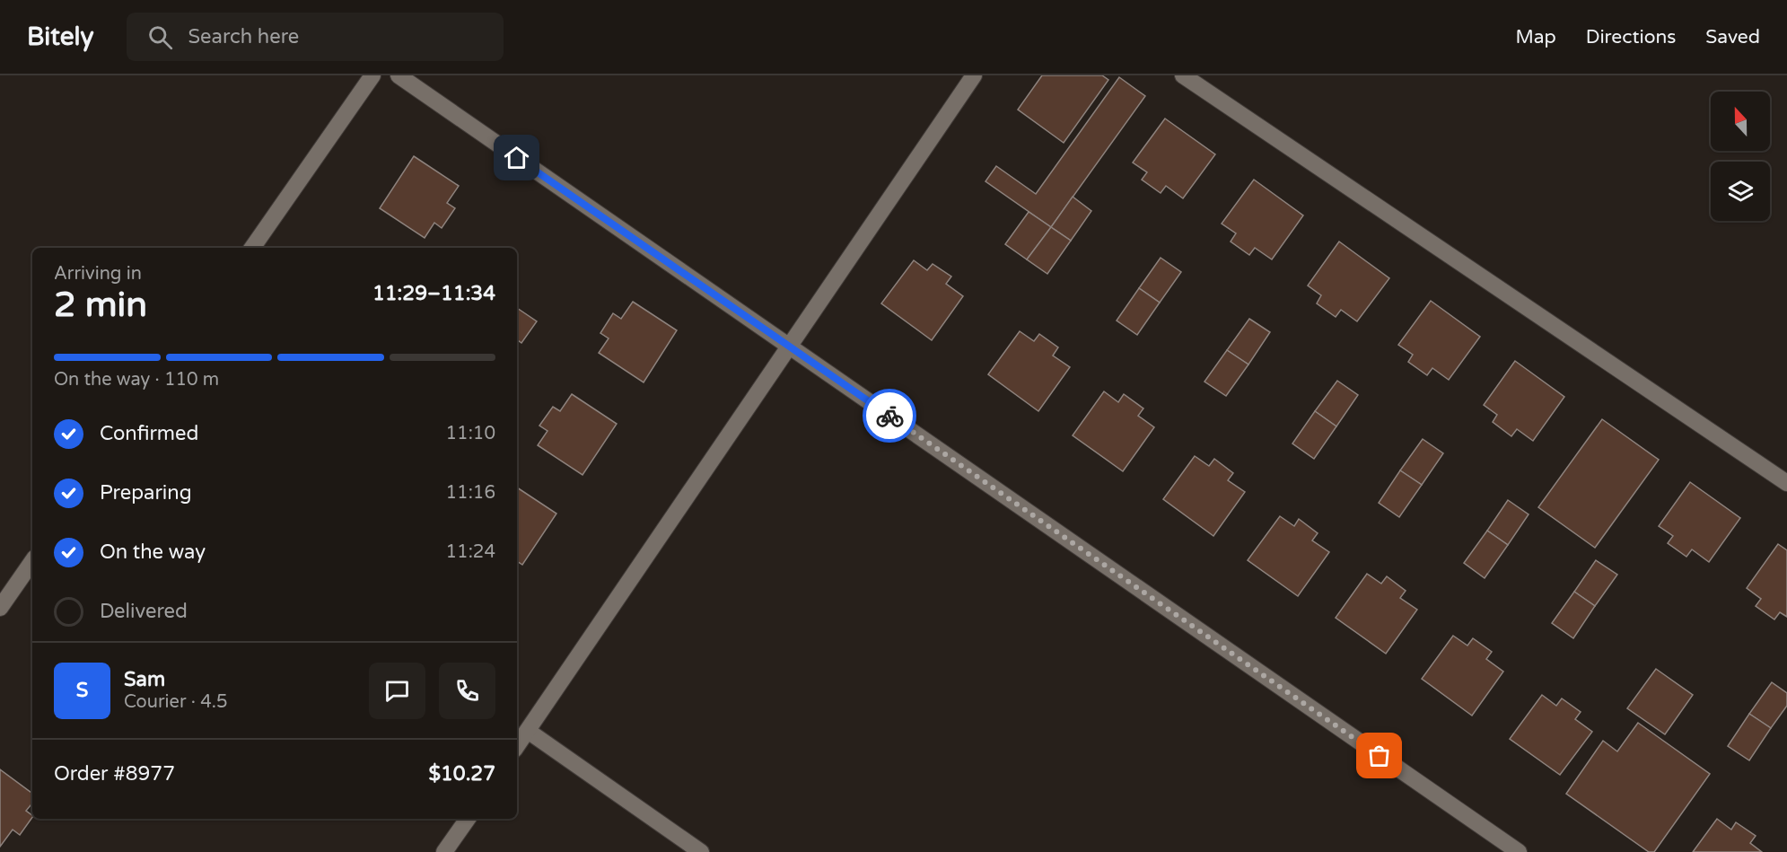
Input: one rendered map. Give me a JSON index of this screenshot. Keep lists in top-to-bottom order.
{
  "north": "top",
  "page": {
    "header": "Bitely",
    "search": "Search here",
    "nav": ["Map", "Directions", "Saved"],
    "heading": ["2 min", "Arriving in", "11:29–11:34"],
    "panel": [
      "Sam",
      "Courier · 4.5",
      "Order #8977",
      "$10.27"
    ],
    "bar": "On the way · 110 m",
    "list": [
      ["Confirmed", "11:10"],
      ["Preparing", "11:16"],
      ["On the way", "11:24"],
      "Delivered"
    ],
    "round": "S"
  }
}
